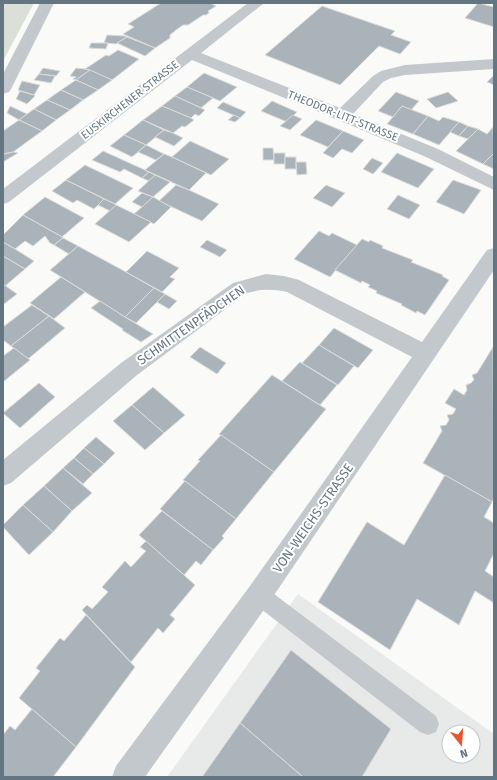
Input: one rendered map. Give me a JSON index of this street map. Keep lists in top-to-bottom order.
{
  "streets": {
    "street": [
      "EUSKIRCHENER STRASSE",
      "THEODOR-LITT-STRASSE",
      "SCHMITTENPFÄDCHEN",
      "VON-WEICHS-STRASSE"
    ]
  },
  "crossings": [
    ["EUSKIRCHENER STRASSE", "THEODOR-LITT-STRASSE"],
    ["SCHMITTENPFÄDCHEN", "VON-WEICHS-STRASSE"]
  ],
  "north": "bottom"
}
